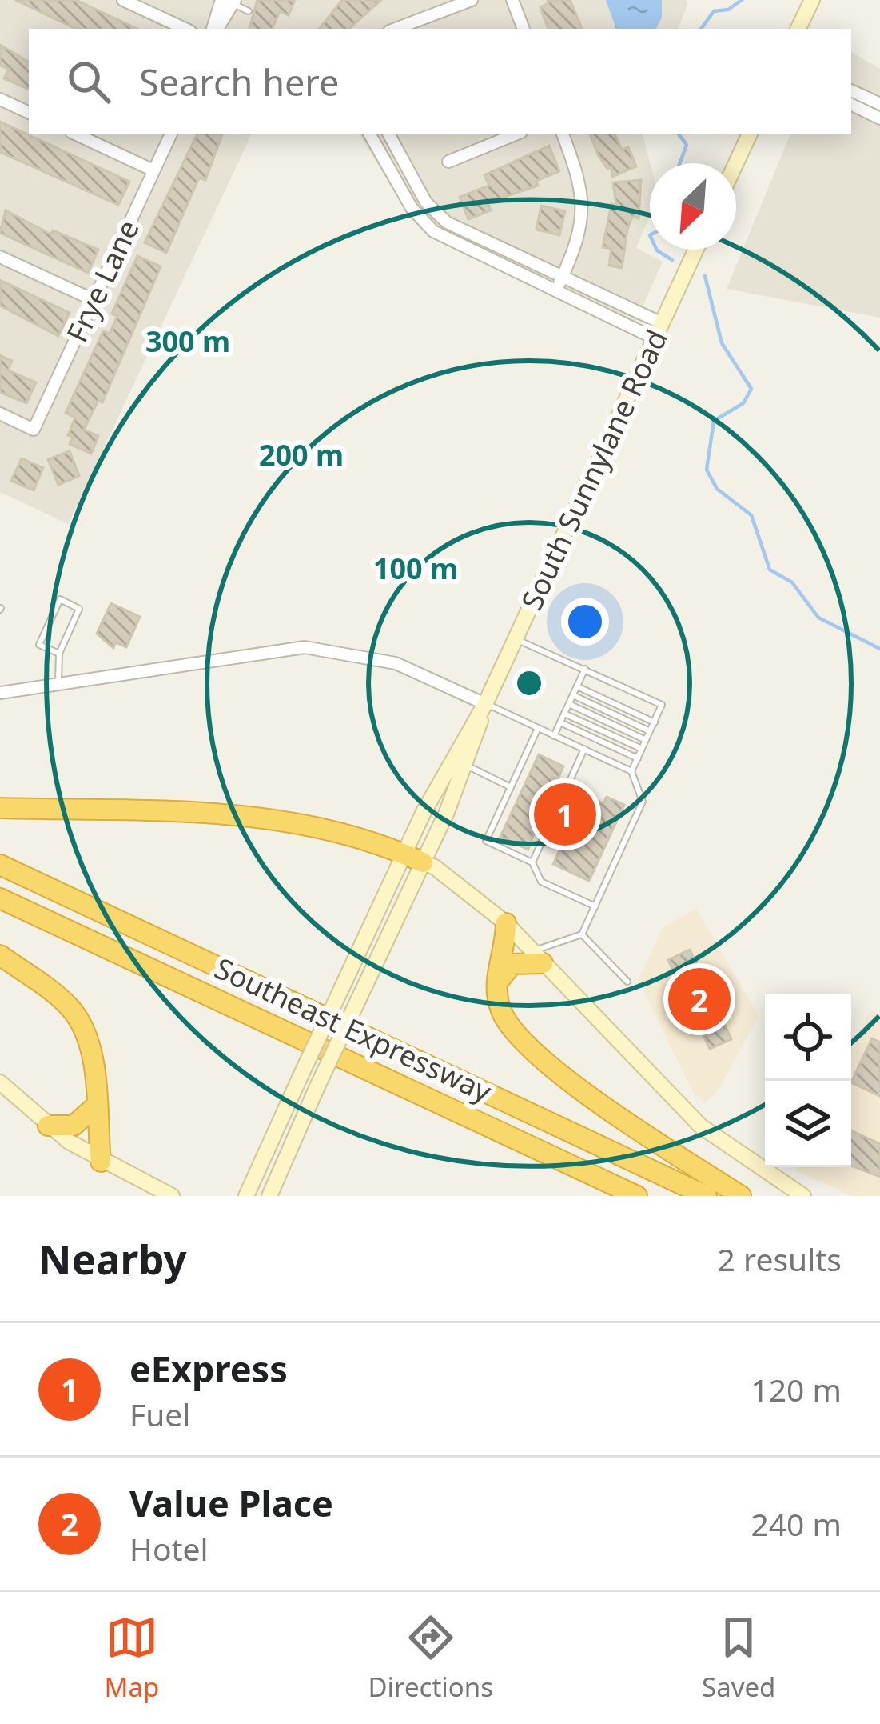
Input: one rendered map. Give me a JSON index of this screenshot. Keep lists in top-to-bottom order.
{
  "streets": {
    "highway": ["Southeast Expressway"],
    "main road": ["South Sunnylane Road"],
    "street": ["Frye Lane"]
  },
  "north": "bottom left",
  "page": {
    "search": "Search here",
    "pins": ["1", "2"],
    "heading": ["Nearby", "2 results"],
    "list": [
      {
        "mark": "1",
        "name": "eExpress",
        "note": "Fuel",
        "value": "120 m"
      },
      {
        "mark": "2",
        "name": "Value Place",
        "note": "Hotel",
        "value": "240 m"
      }
    ],
    "nav": ["Map", "Directions", "Saved"]
  },
  "rings": ["300 m", "200 m", "100 m"]
}
